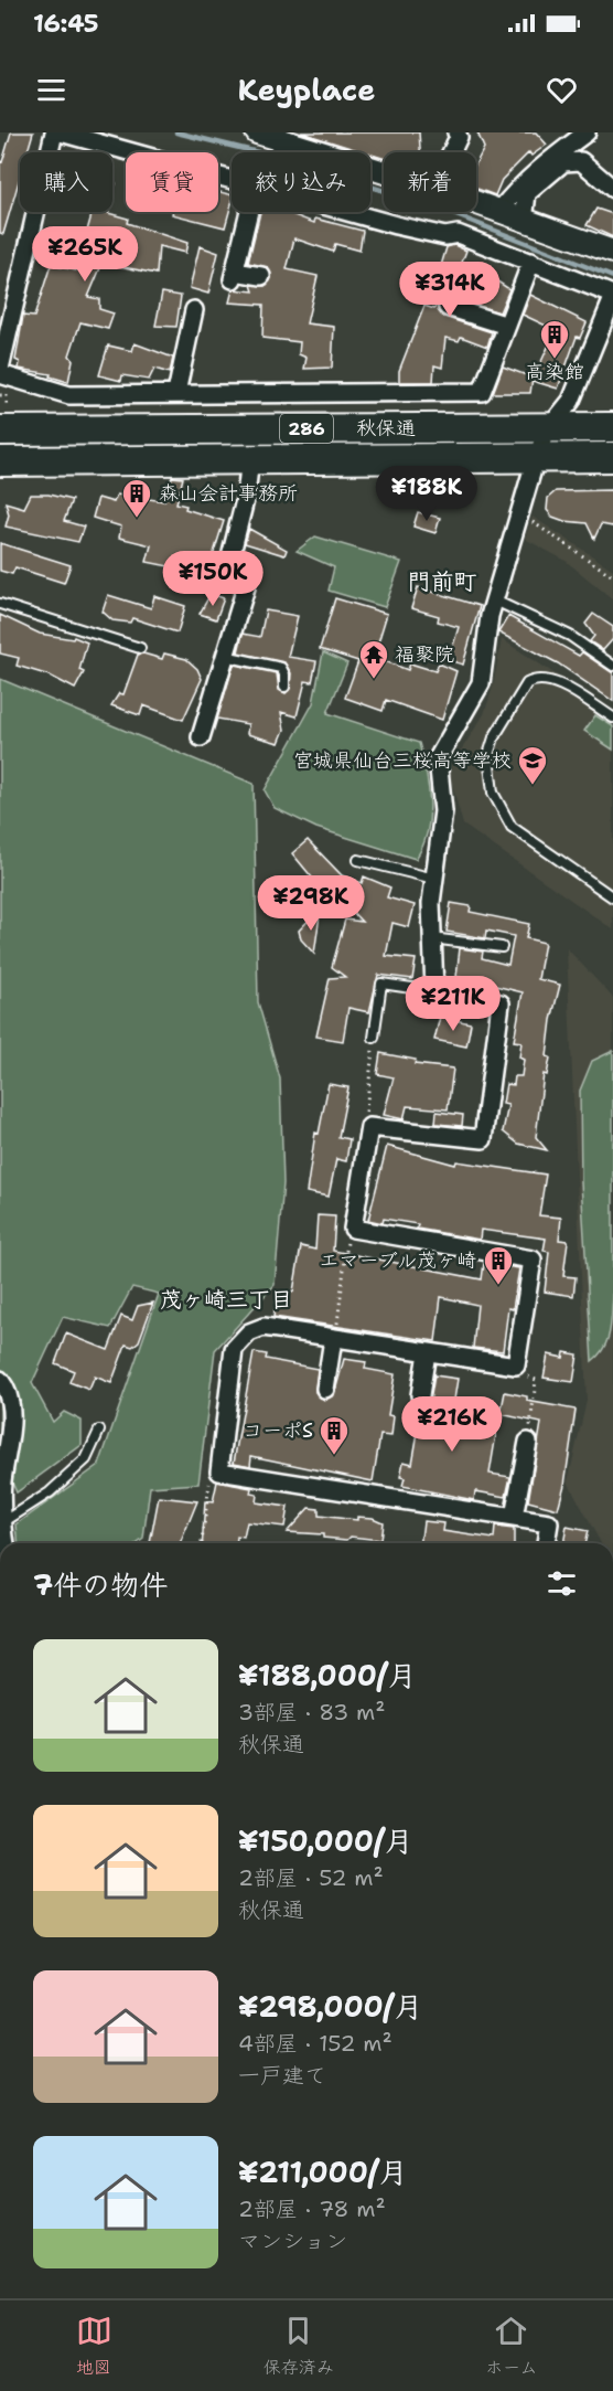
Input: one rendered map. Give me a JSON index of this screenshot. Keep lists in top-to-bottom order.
{
  "streets": {
    "highway": ["286", "秋保通"]
  },
  "districts": ["門前町", "茂ヶ崎三丁目"],
  "places": {
    "building": [
      "高染館",
      "森山会計事務所",
      "エマーブル茂ヶ崎",
      "コーポS"
    ],
    "temple": ["福聚院"],
    "school or university": ["宮城県仙台三桜高等学校"]
  },
  "page": {
    "status": "16:45",
    "header": "Keyplace",
    "chip": [
      "購入",
      "賃貸",
      "絞り込み",
      "新着"
    ],
    "price": [
      "¥265K",
      "¥314K",
      "¥188K",
      "¥150K",
      "¥298K",
      "¥211K",
      "¥216K"
    ],
    "heading": "7件の物件",
    "list": [
      {
        "name": "¥188,000/月",
        "note": "3部屋 · 83 m² · 秋保通"
      },
      {
        "name": "¥150,000/月",
        "note": "2部屋 · 52 m² · 秋保通"
      },
      {
        "name": "¥298,000/月",
        "note": "4部屋 · 152 m² · 一戸建て"
      },
      {
        "name": "¥211,000/月",
        "note": "2部屋 · 78 m² · マンション"
      }
    ],
    "tabs": ["地図", "保存済み", "ホーム"]
  }
}
